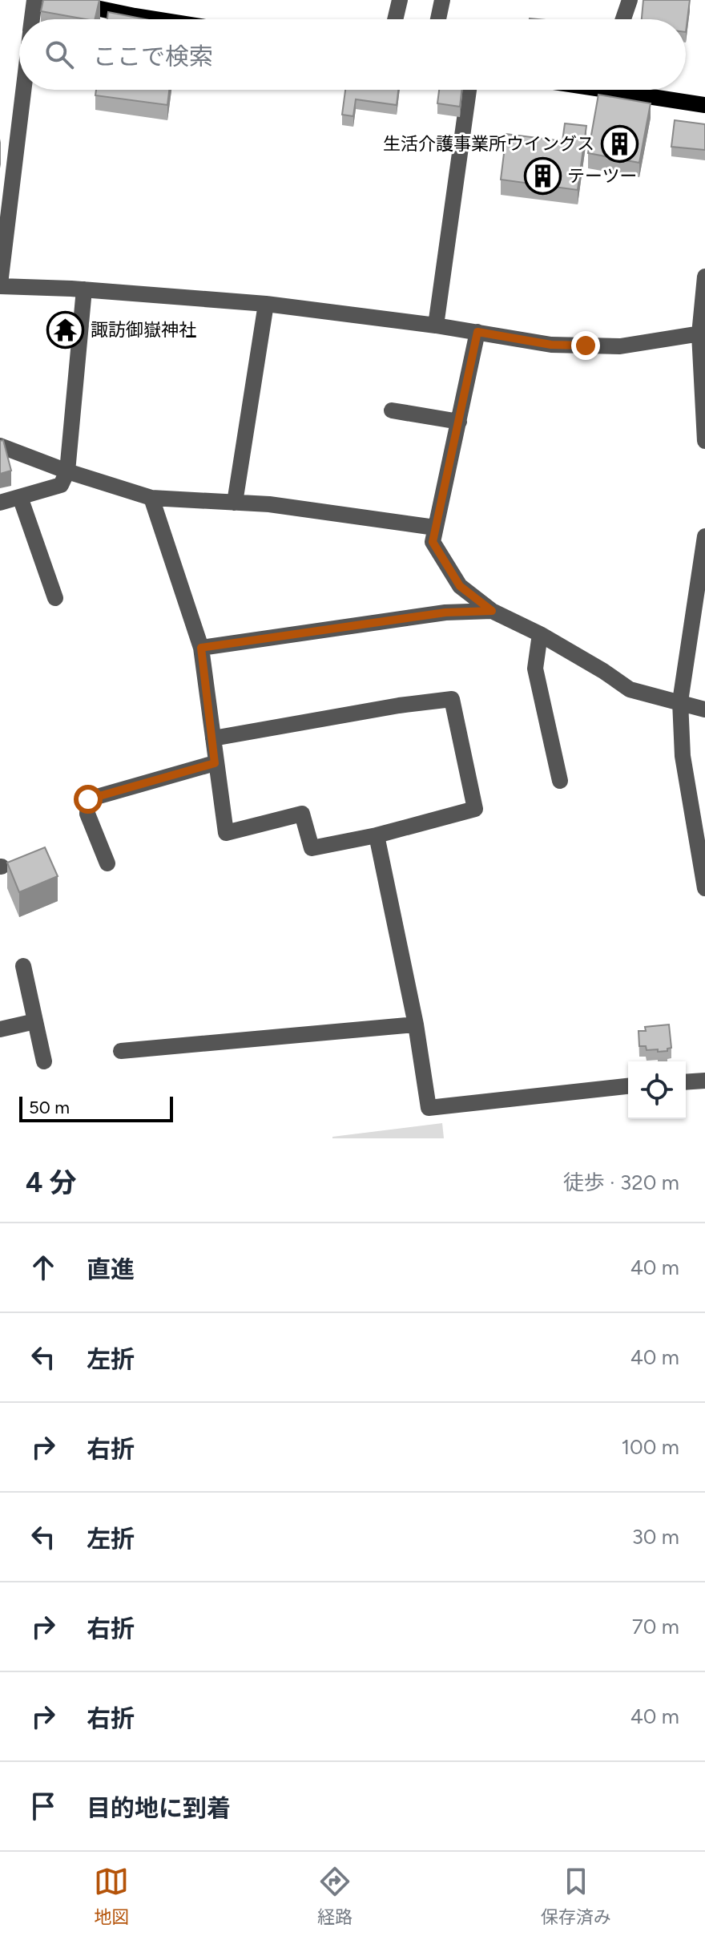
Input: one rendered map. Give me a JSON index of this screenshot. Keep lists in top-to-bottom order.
{
  "places": {
    "building": ["生活介護事業所ウイングス", "テーツー"],
    "temple": ["諏訪御嶽神社"]
  },
  "scale_bar": "50 m",
  "page": {
    "search": "ここで検索",
    "scale": "50 m",
    "heading": ["4 分", "徒歩 · 320 m"],
    "list": [
      ["直進", "40 m"],
      ["左折", "40 m"],
      ["右折", "100 m"],
      ["左折", "30 m"],
      ["右折", "70 m"],
      ["右折", "40 m"],
      "目的地に到着"
    ],
    "nav": ["地図", "経路", "保存済み"]
  }
}
